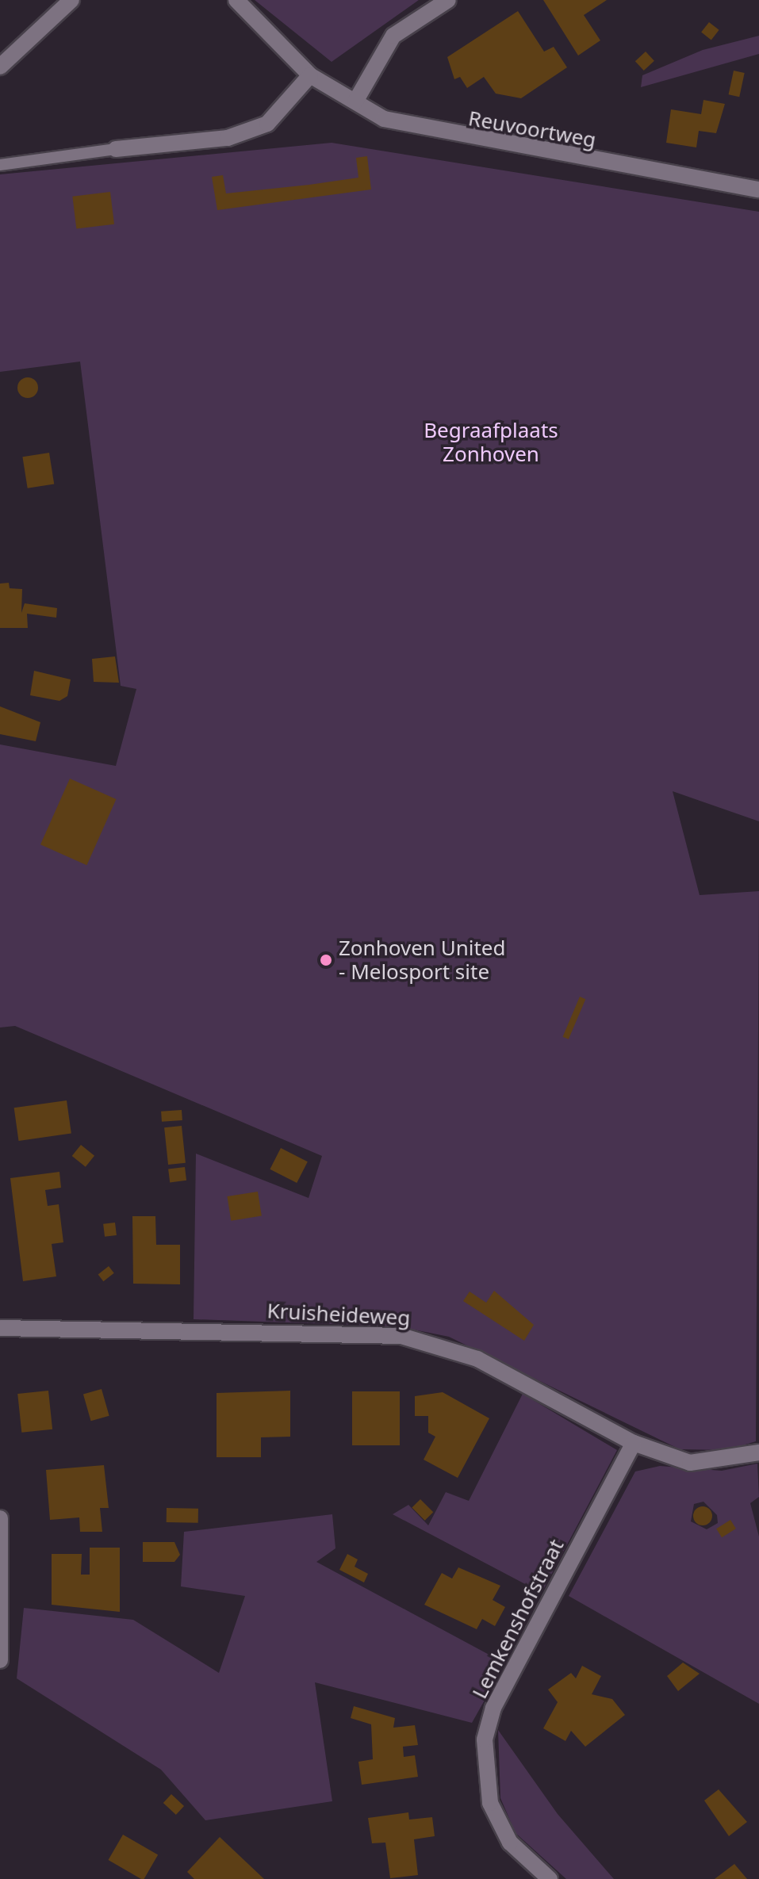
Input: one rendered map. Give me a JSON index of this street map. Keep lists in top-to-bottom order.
{
  "streets": {
    "street": ["Reuvoortweg", "Kruisheideweg", "Lemkenshofstraat"]
  },
  "crossings": [
    ["Kruisheideweg", "Lemkenshofstraat"]
  ],
  "parks": ["Begraafplaats Zonhoven"],
  "places": ["Zonhoven United - Melosport site"]
}
